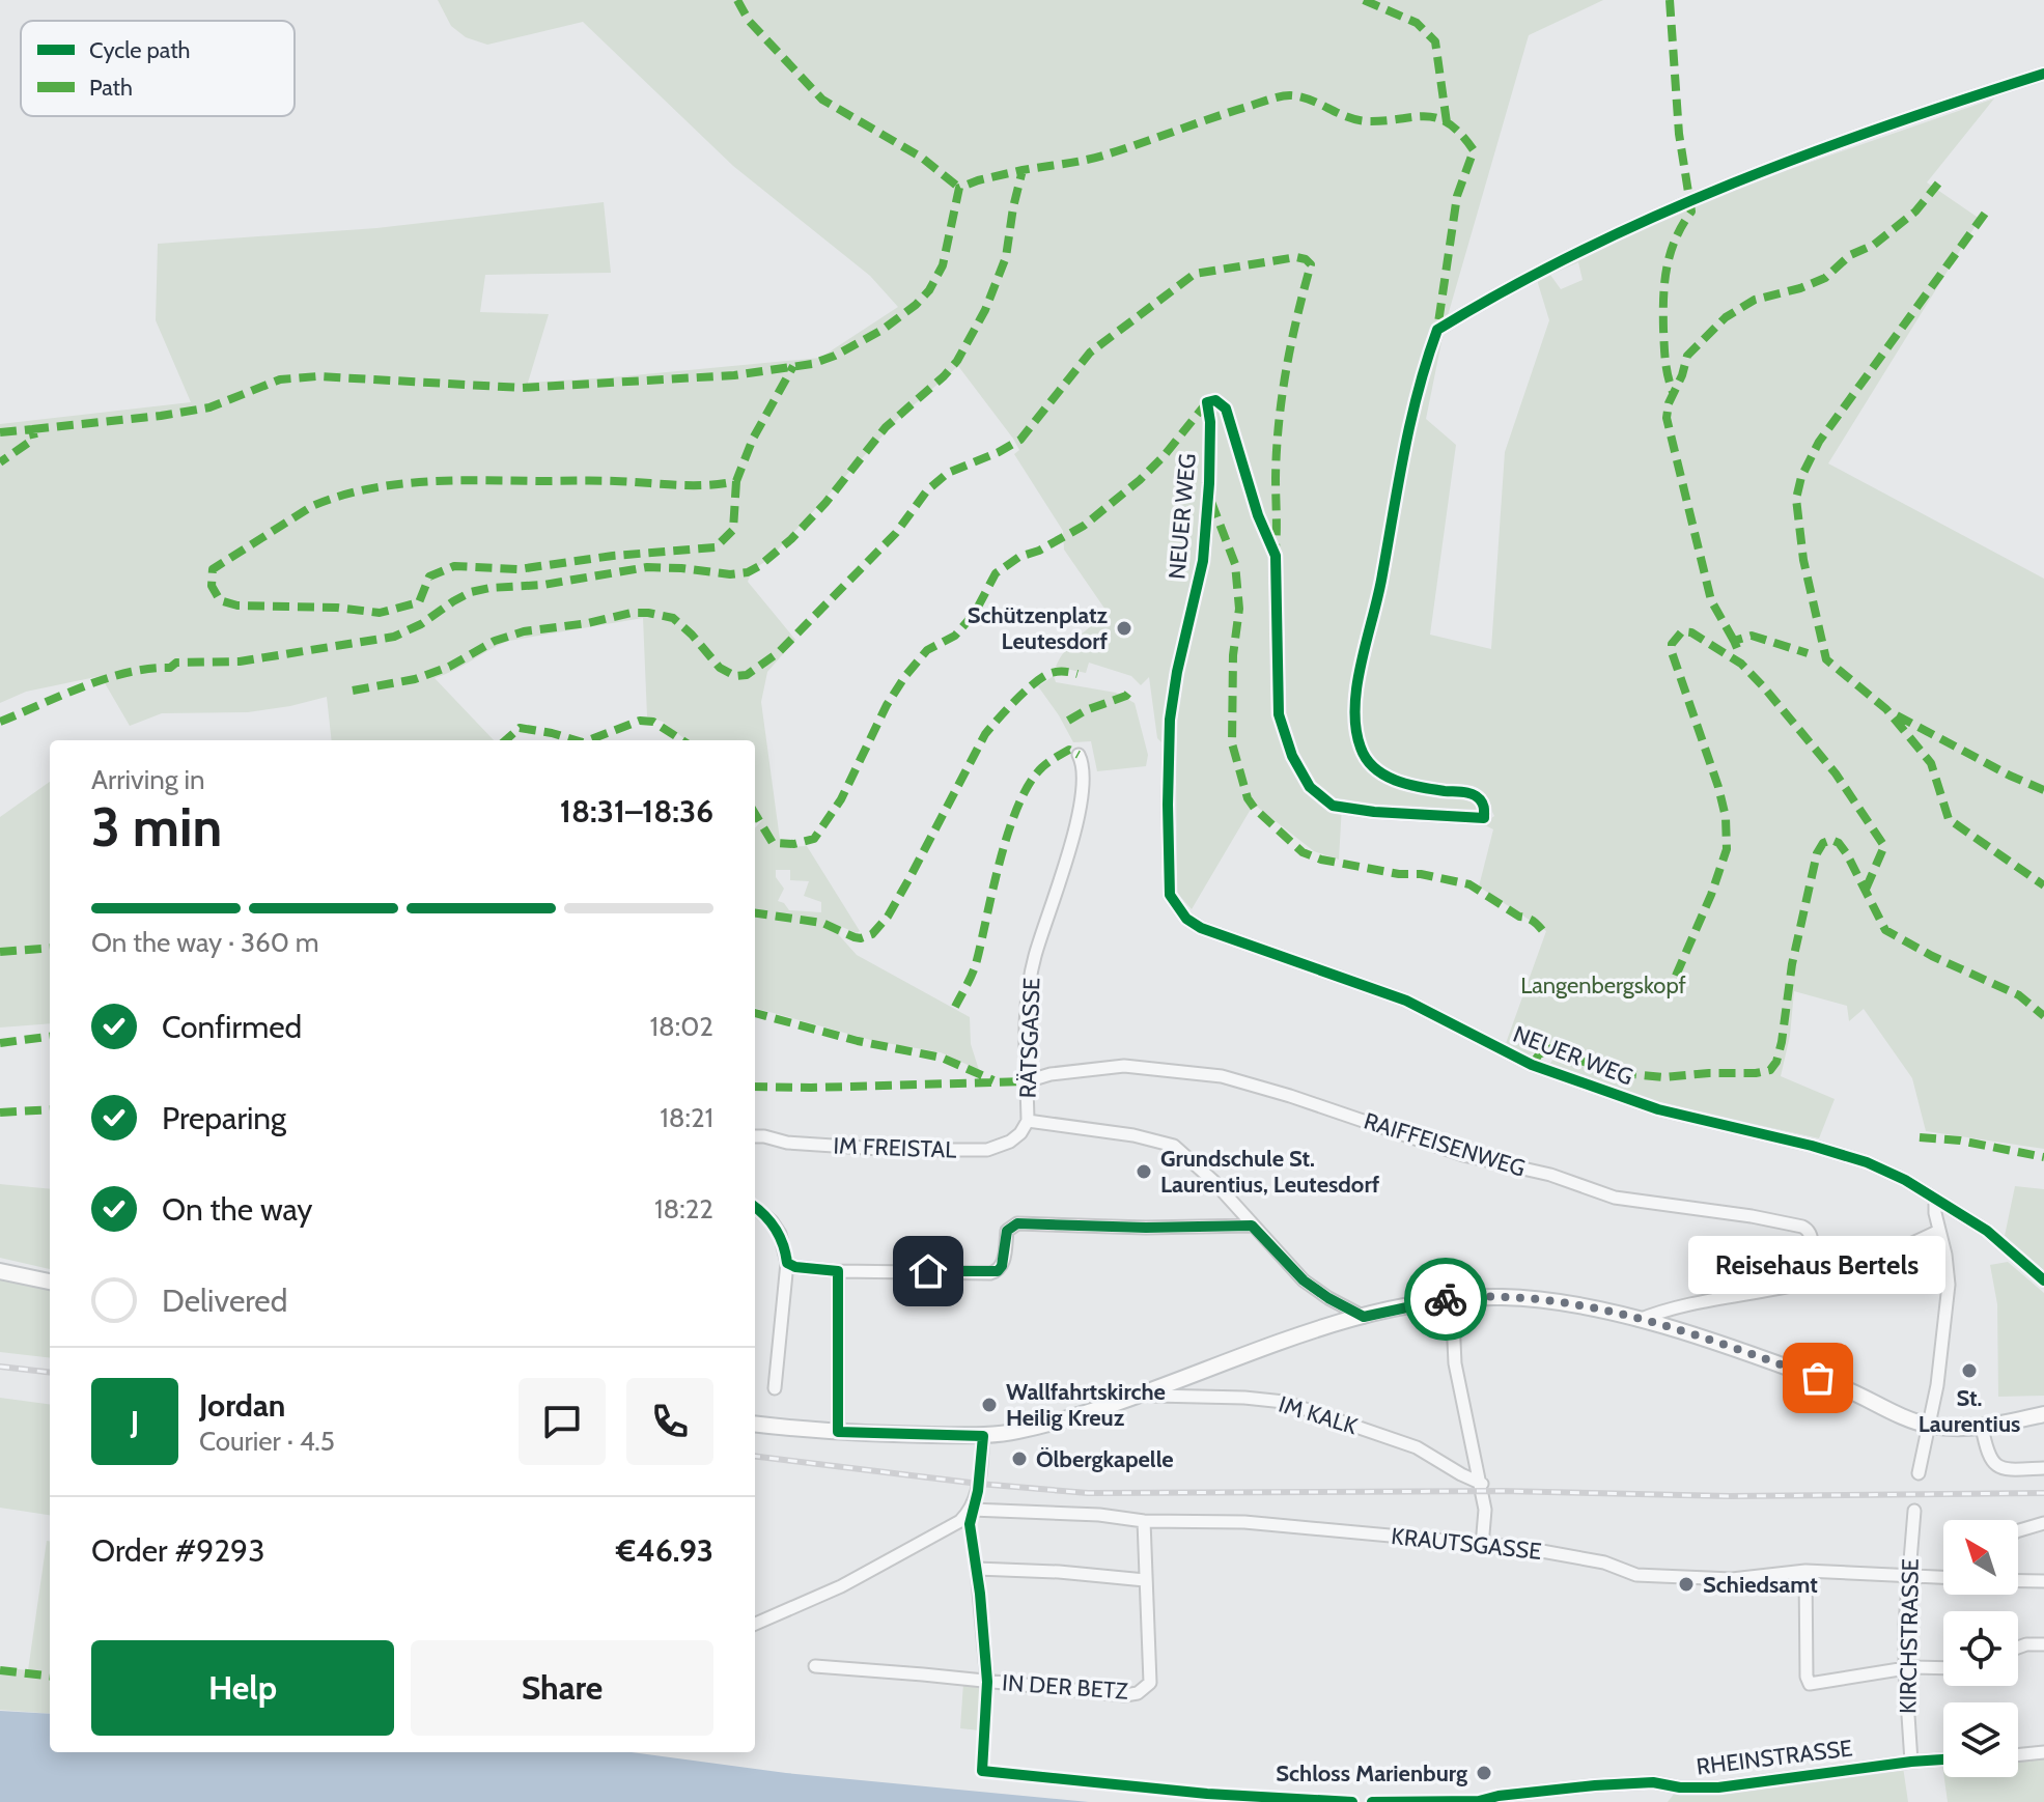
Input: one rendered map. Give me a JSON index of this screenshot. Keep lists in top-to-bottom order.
{
  "streets": {
    "street": [
      "NEUER WEG",
      "RÄTSGASSE",
      "RAIFFEISENWEG",
      "IM FREISTAL",
      "IM KALK",
      "KRAUTSGASSE",
      "KIRCHSTRASSE",
      "IN DER BETZ",
      "RHEINSTRASSE"
    ]
  },
  "crossings": [
    ["RÄTSGASSE", "RAIFFEISENWEG"],
    ["RÄTSGASSE", "IM FREISTAL"],
    ["KRAUTSGASSE", "KIRCHSTRASSE"],
    ["KRAUTSGASSE", "IN DER BETZ"],
    ["KIRCHSTRASSE", "RHEINSTRASSE"]
  ],
  "parks": ["Langenbergskopf"],
  "places": [
    "Schützenplatz Leutesdorf",
    "Grundschule St. Laurentius, Leutesdorf",
    "St. Laurentius",
    "Reisehaus Bertels",
    "Wallfahrtskirche Heilig Kreuz",
    "Ölbergkapelle",
    "Schiedsamt",
    "Schloss Marienburg"
  ],
  "legend": ["Cycle path", "Path"],
  "north": "top left",
  "page": {
    "heading": ["3 min", "Arriving in", "18:31–18:36"],
    "panel": [
      "Jordan",
      "Courier · 4.5",
      "Order #9293",
      "€46.93"
    ],
    "bar": "On the way · 360 m",
    "list": [
      ["Confirmed", "18:02"],
      ["Preparing", "18:21"],
      ["On the way", "18:22"],
      "Delivered"
    ],
    "bubble": "Reisehaus Bertels",
    "round": "J",
    "buttons": ["Help", "Share"]
  }
}
